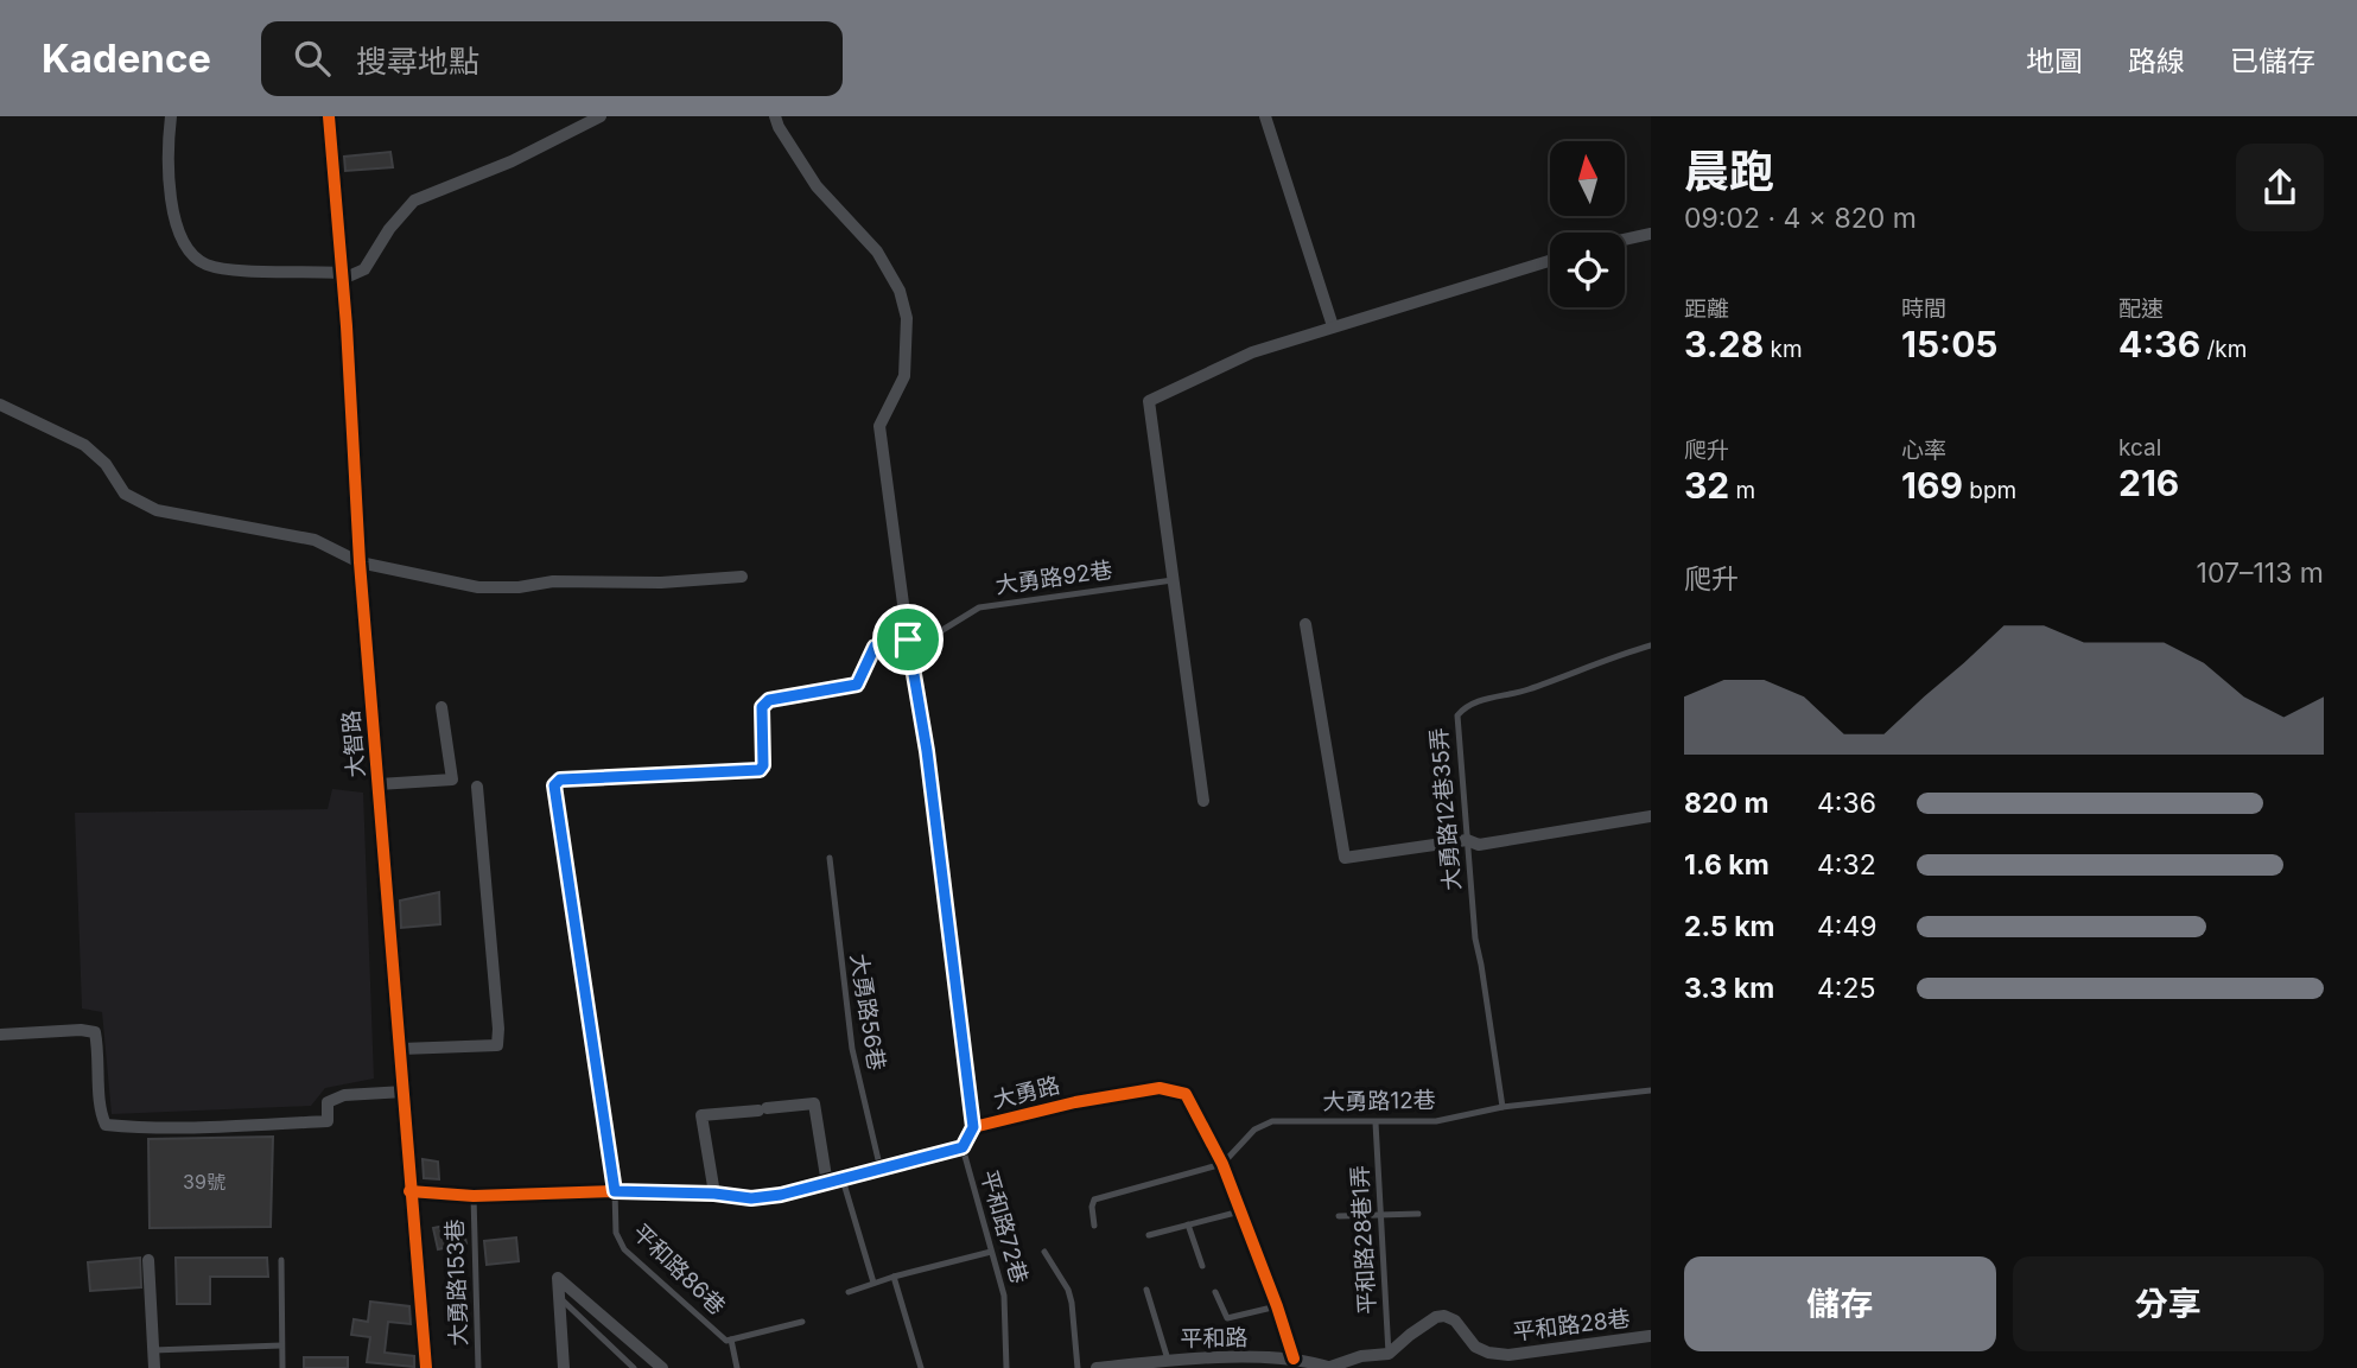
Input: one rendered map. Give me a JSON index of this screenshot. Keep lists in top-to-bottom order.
{
  "streets": {
    "street": [
      "大智路",
      "大勇路",
      "平和路28巷",
      "平和路"
    ],
    "lane": [
      "大勇路92巷",
      "大勇路12巷35弄",
      "大勇路56巷",
      "大勇路12巷",
      "平和路72巷",
      "平和路28巷1弄",
      "平和路86巷",
      "大勇路153巷"
    ]
  },
  "crossings": [
    ["大勇路92巷", "大勇路"],
    ["大勇路92巷", "平和路86巷"],
    ["大勇路12巷35弄", "大勇路12巷"],
    ["大勇路", "大勇路12巷"],
    ["大勇路", "平和路72巷"],
    ["大勇路", "平和路"],
    ["大勇路12巷", "平和路28巷1弄"],
    ["平和路28巷1弄", "平和路28巷"],
    ["平和路28巷", "平和路"]
  ],
  "house_numbers": ["39號"],
  "north": "top",
  "page": {
    "header": "Kadence",
    "search": "搜尋地點",
    "nav": ["地圖", "路線", "已儲存"],
    "heading": ["晨跑", "09:02 · 4 × 820 m"],
    "stats": [
      ["距離", "3.28 km"],
      ["時間", "15:05"],
      ["配速", "4:36 /km"],
      ["爬升", "32 m"],
      ["心率", "169 bpm"],
      ["kcal", "216"]
    ],
    "chart": ["爬升", "107–113 m"],
    "list": [
      {
        "name": "820 m",
        "note": "4:36"
      },
      {
        "name": "1.6 km",
        "note": "4:32"
      },
      {
        "name": "2.5 km",
        "note": "4:49"
      },
      {
        "name": "3.3 km",
        "note": "4:25"
      }
    ],
    "buttons": ["儲存", "分享"]
  }
}
